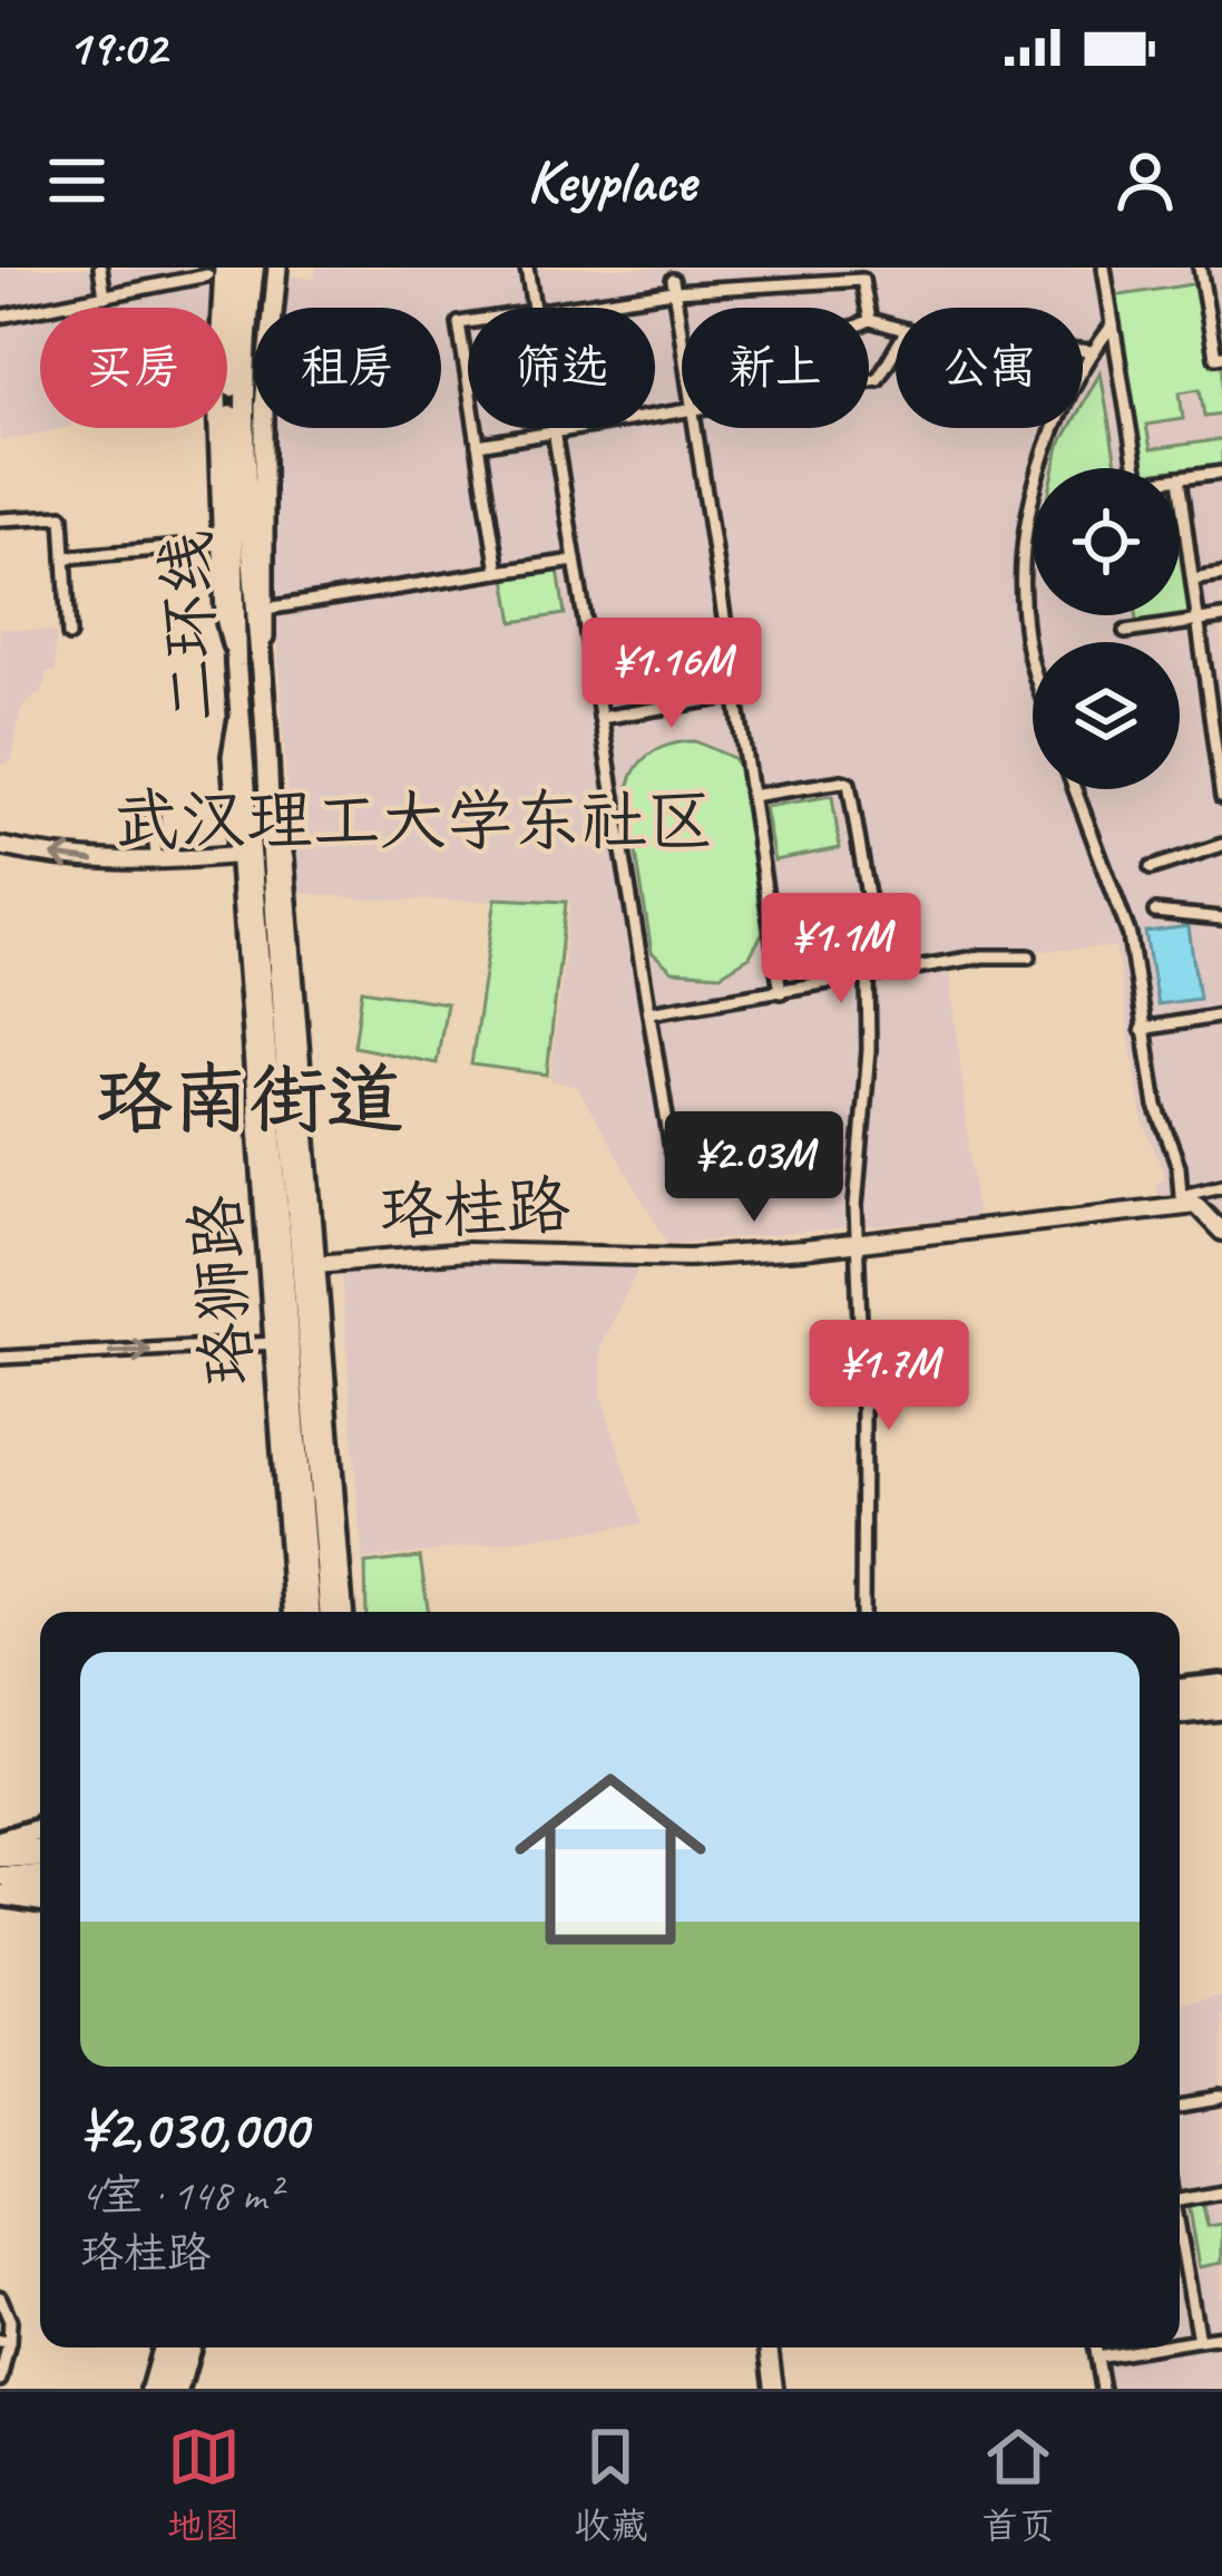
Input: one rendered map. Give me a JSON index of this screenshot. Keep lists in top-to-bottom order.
{
  "streets": {
    "highway": ["二环线"],
    "main road": ["珞狮路"],
    "street": ["珞桂路"]
  },
  "crossings": [
    ["二环线", "珞狮路"],
    ["珞桂路", "珞狮路"]
  ],
  "districts": ["武汉理工大学东社区", "珞南街道"],
  "page": {
    "status": "19:02",
    "header": "Keyplace",
    "chip": [
      "买房",
      "租房",
      "筛选",
      "新上",
      "公寓"
    ],
    "price": [
      "¥1.16M",
      "¥1.1M",
      "¥2.03M",
      "¥1.7M"
    ],
    "list": [
      {
        "name": "¥2,030,000",
        "note": "4室 · 148 m² · 珞桂路"
      }
    ],
    "tabs": ["地图", "收藏", "首页"]
  }
}
